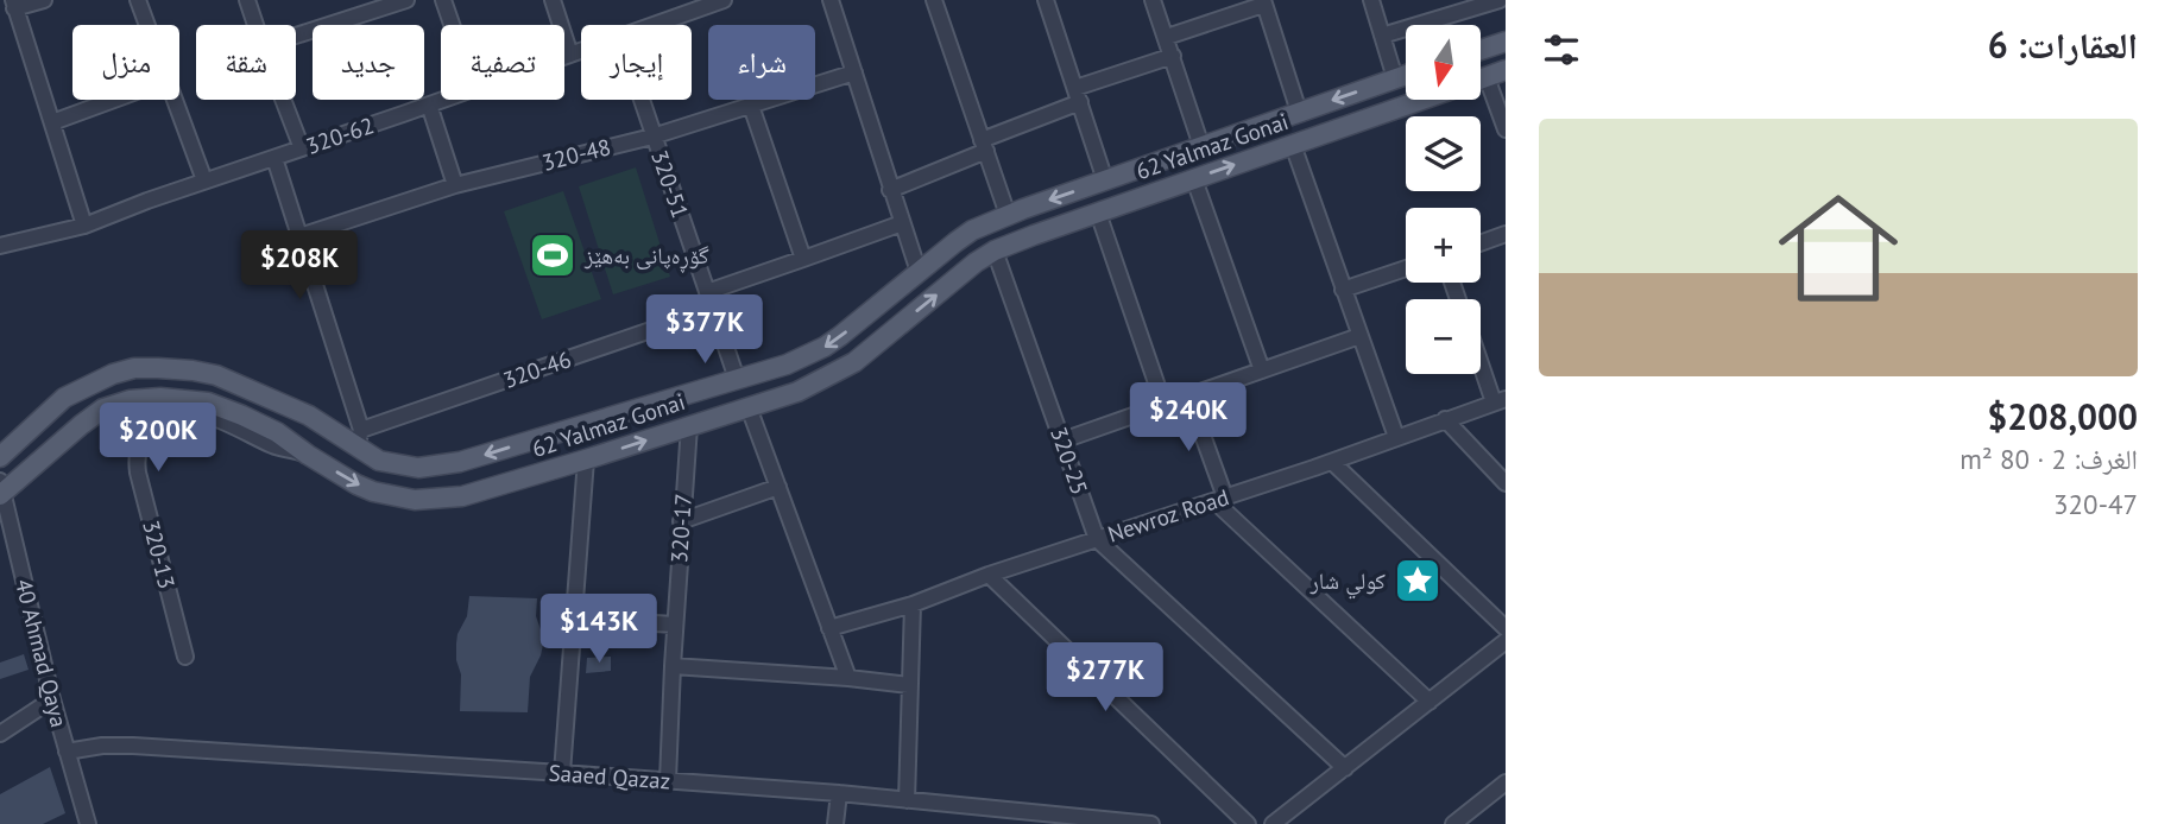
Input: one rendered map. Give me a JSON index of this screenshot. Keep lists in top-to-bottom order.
{
  "streets": {
    "main road": ["62 Yalmaz Gonai"],
    "street": [
      "320-62",
      "320-48",
      "320-51",
      "320-46",
      "320-25",
      "Newroz Road",
      "320-17",
      "320-13",
      "40 Ahmad Qaya",
      "Saaed Qazaz"
    ]
  },
  "crossings": [
    ["62 Yalmaz Gonai", "320-51"],
    ["62 Yalmaz Gonai", "320-46"],
    ["62 Yalmaz Gonai", "320-25"],
    ["62 Yalmaz Gonai", "320-17"],
    ["62 Yalmaz Gonai", "320-13"],
    ["62 Yalmaz Gonai", "40 Ahmad Qaya"],
    ["320-48", "320-51"],
    ["320-51", "320-46"],
    ["320-25", "Newroz Road"],
    ["320-17", "Saaed Qazaz"],
    ["40 Ahmad Qaya", "Saaed Qazaz"]
  ],
  "places": {
    "sports": ["گۆڕەپانی بەهێز"],
    "place": ["كولي شار"]
  },
  "north": "bottom",
  "page": {
    "heading": "العقارات: 6",
    "map_buttons": ["+", "−"],
    "chip": [
      "شراء",
      "إيجار",
      "تصفية",
      "جديد",
      "شقة",
      "منزل"
    ],
    "list": [
      {
        "name": "$208,000",
        "note": "الغرف: 2 · 80 m² · 320-47"
      }
    ],
    "price": [
      "$208K",
      "$377K",
      "$240K",
      "$200K",
      "$143K",
      "$277K"
    ]
  }
}
